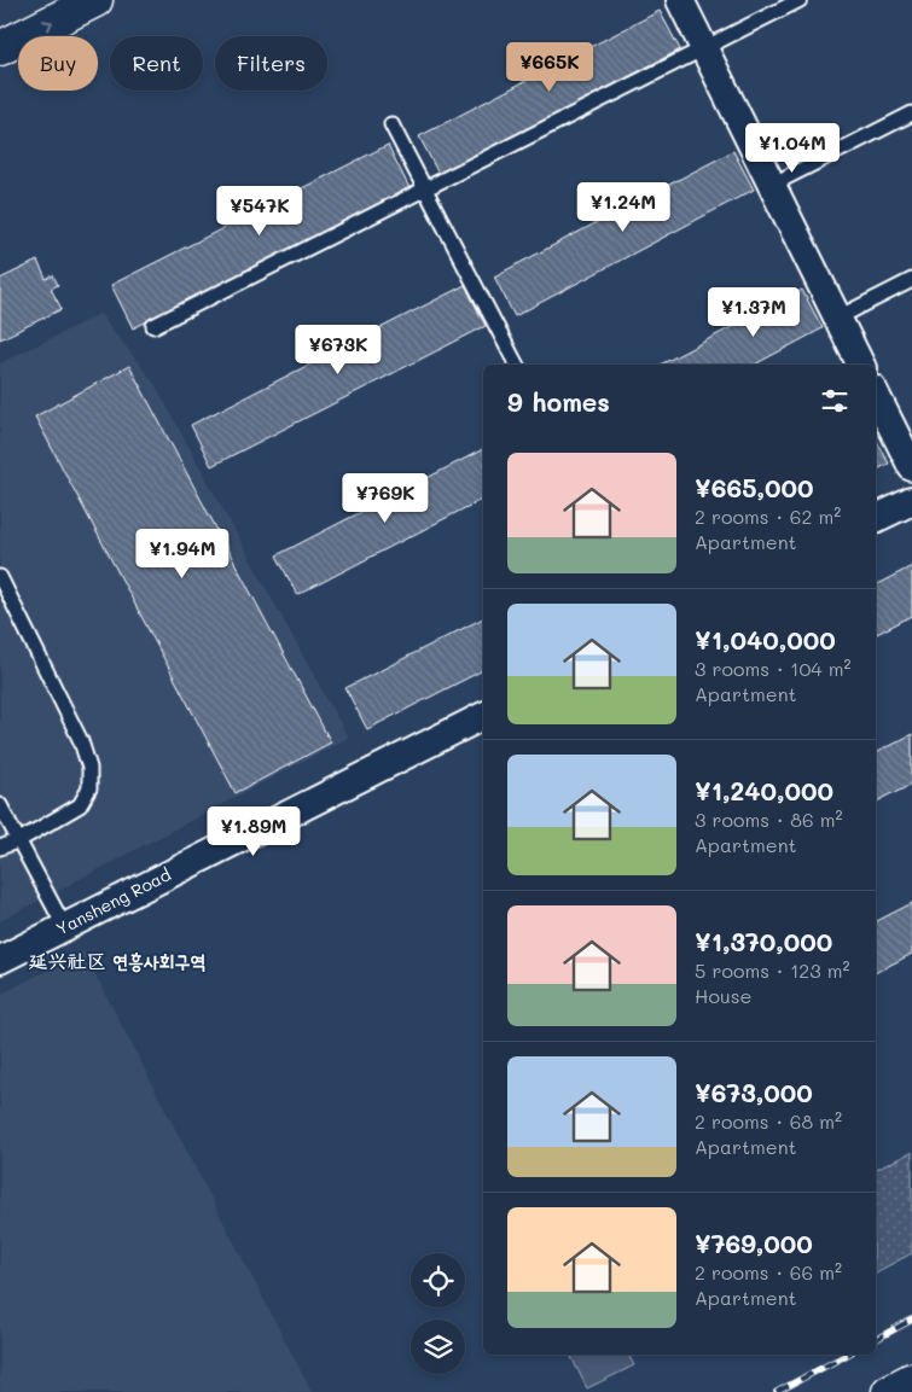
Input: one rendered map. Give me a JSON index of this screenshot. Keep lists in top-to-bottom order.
{
  "streets": {
    "street": ["Yansheng Road"]
  },
  "districts": ["延兴社区 연흥사회구역"],
  "page": {
    "chip": ["Buy", "Rent", "Filters"],
    "price": [
      "¥665K",
      "¥1.04M",
      "¥1.24M",
      "¥547K",
      "¥1.37M",
      "¥673K",
      "¥769K",
      "¥1.94M",
      "¥1.89M"
    ],
    "heading": "9 homes",
    "list": [
      {
        "name": "¥665,000",
        "note": "2 rooms · 62 m² · Apartment"
      },
      {
        "name": "¥1,040,000",
        "note": "3 rooms · 104 m² · Apartment"
      },
      {
        "name": "¥1,240,000",
        "note": "3 rooms · 86 m² · Apartment"
      },
      {
        "name": "¥1,370,000",
        "note": "5 rooms · 123 m² · House"
      },
      {
        "name": "¥673,000",
        "note": "2 rooms · 68 m² · Apartment"
      },
      {
        "name": "¥769,000",
        "note": "2 rooms · 66 m² · Apartment"
      }
    ]
  }
}
